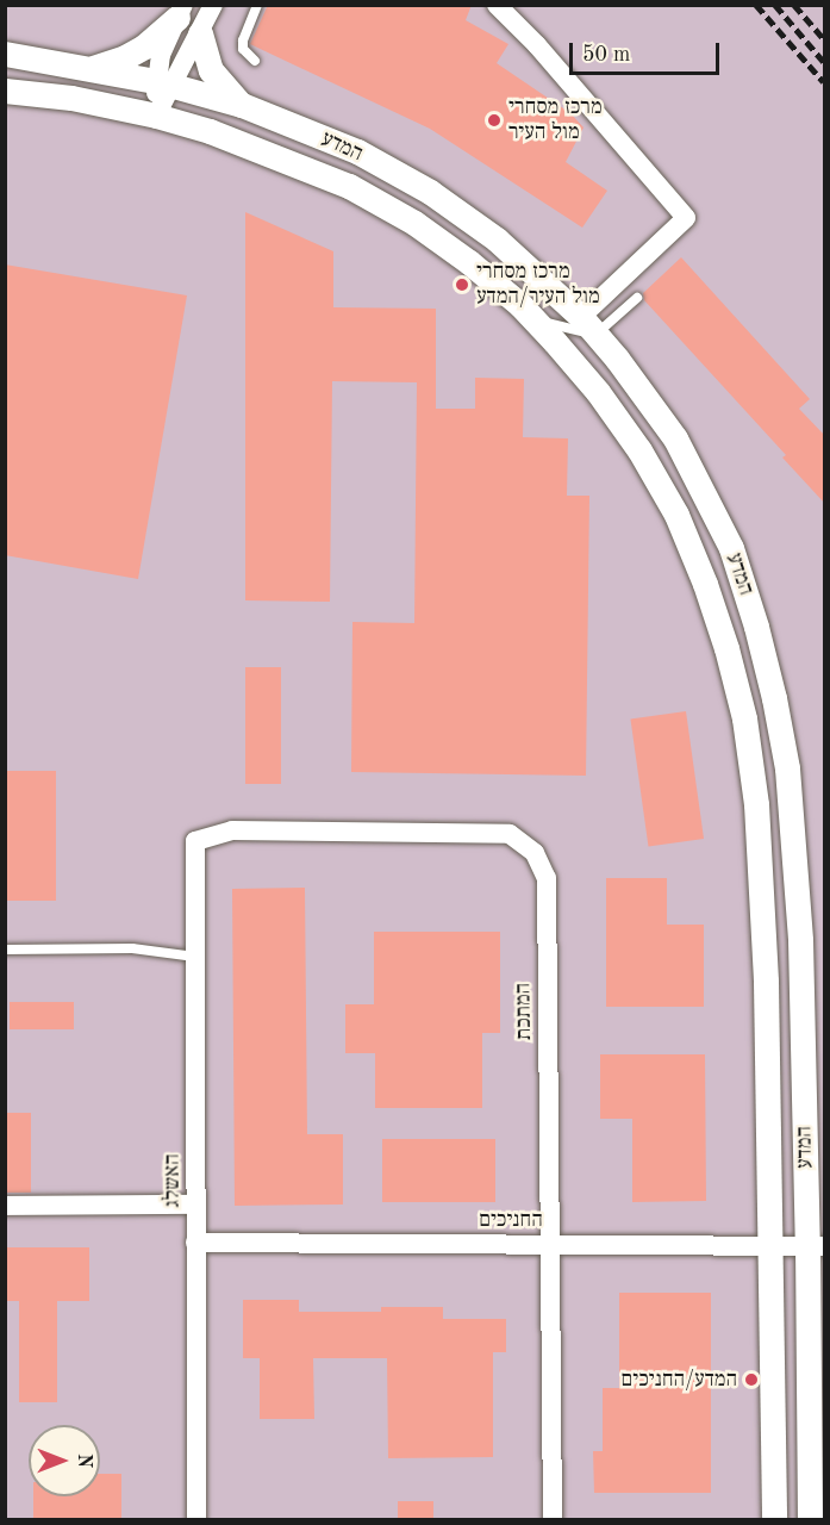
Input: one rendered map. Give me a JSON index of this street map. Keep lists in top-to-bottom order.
{
  "streets": {
    "street": [
      "המדע",
      "המתכת",
      "האשלג",
      "החניכים"
    ]
  },
  "crossings": [
    ["המדע", "החניכים"],
    ["המתכת", "האשלג"],
    ["המתכת", "החניכים"],
    ["האשלג", "החניכים"]
  ],
  "places": ["מרכז מסחרי מול העיר", "מרכז מסחרי מול העיר/המדע", "המדע/החניכים"],
  "scale_bar": "50 m",
  "north": "right"
}
